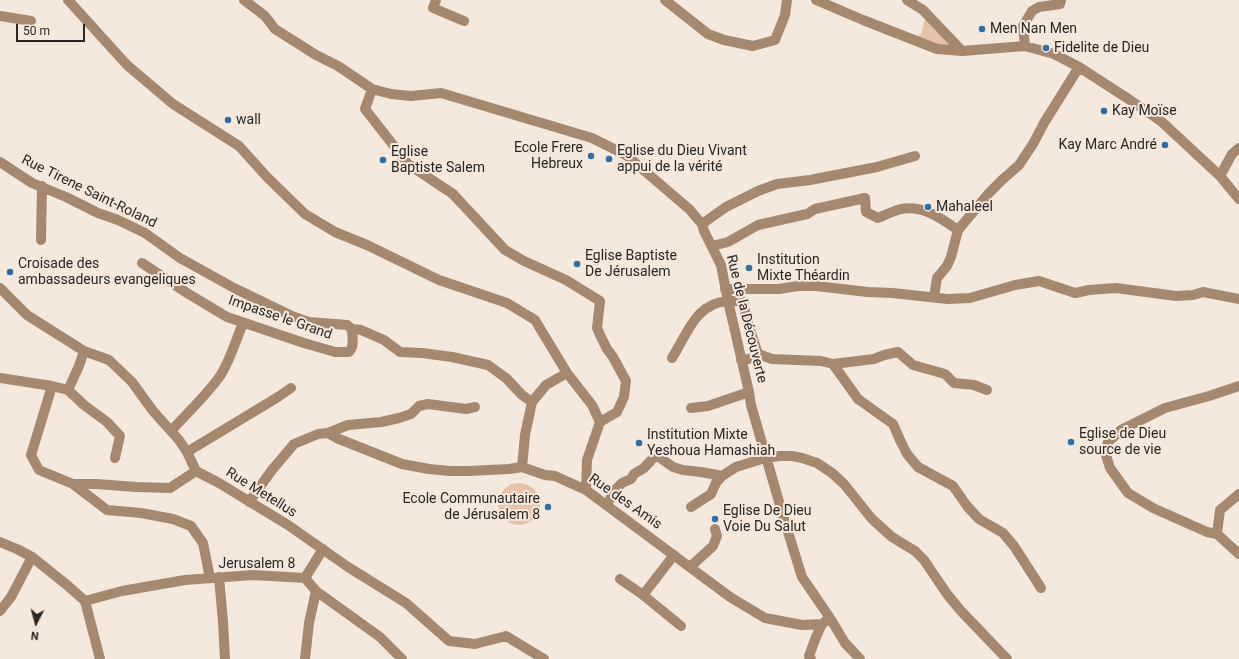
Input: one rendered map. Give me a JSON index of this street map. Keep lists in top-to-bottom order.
{
  "streets": {
    "street": [
      "Rue Tirene Saint-Roland",
      "Impasse le Grand",
      "Rue de la Découverte",
      "Rue Metellus",
      "Rue des Amis",
      "Jerusalem 8"
    ]
  },
  "crossings": [
    ["Rue Tirene Saint-Roland", "Impasse le Grand"],
    ["Rue de la Découverte", "Rue des Amis"]
  ],
  "places": [
    "Men Nan Men",
    "Fidelite de Dieu",
    "Kay Moïse",
    "wall",
    "Kay Marc André",
    "Ecole Frere Hebreux",
    "Eglise du Dieu Vivant appui de la vérité",
    "Eglise Baptiste Salem",
    "Mahaleel",
    "Eglise Baptiste De Jérusalem",
    "Institution Mixte Théardin",
    "Croisade des ambassadeurs evangeliques",
    "Eglise de Dieu source de vie",
    "Institution Mixte Yeshoua Hamashiah",
    "Ecole Communautaire de Jérusalem 8",
    "Eglise De Dieu Voie Du Salut"
  ],
  "scale_bar": "50 m",
  "north": "bottom"
}
